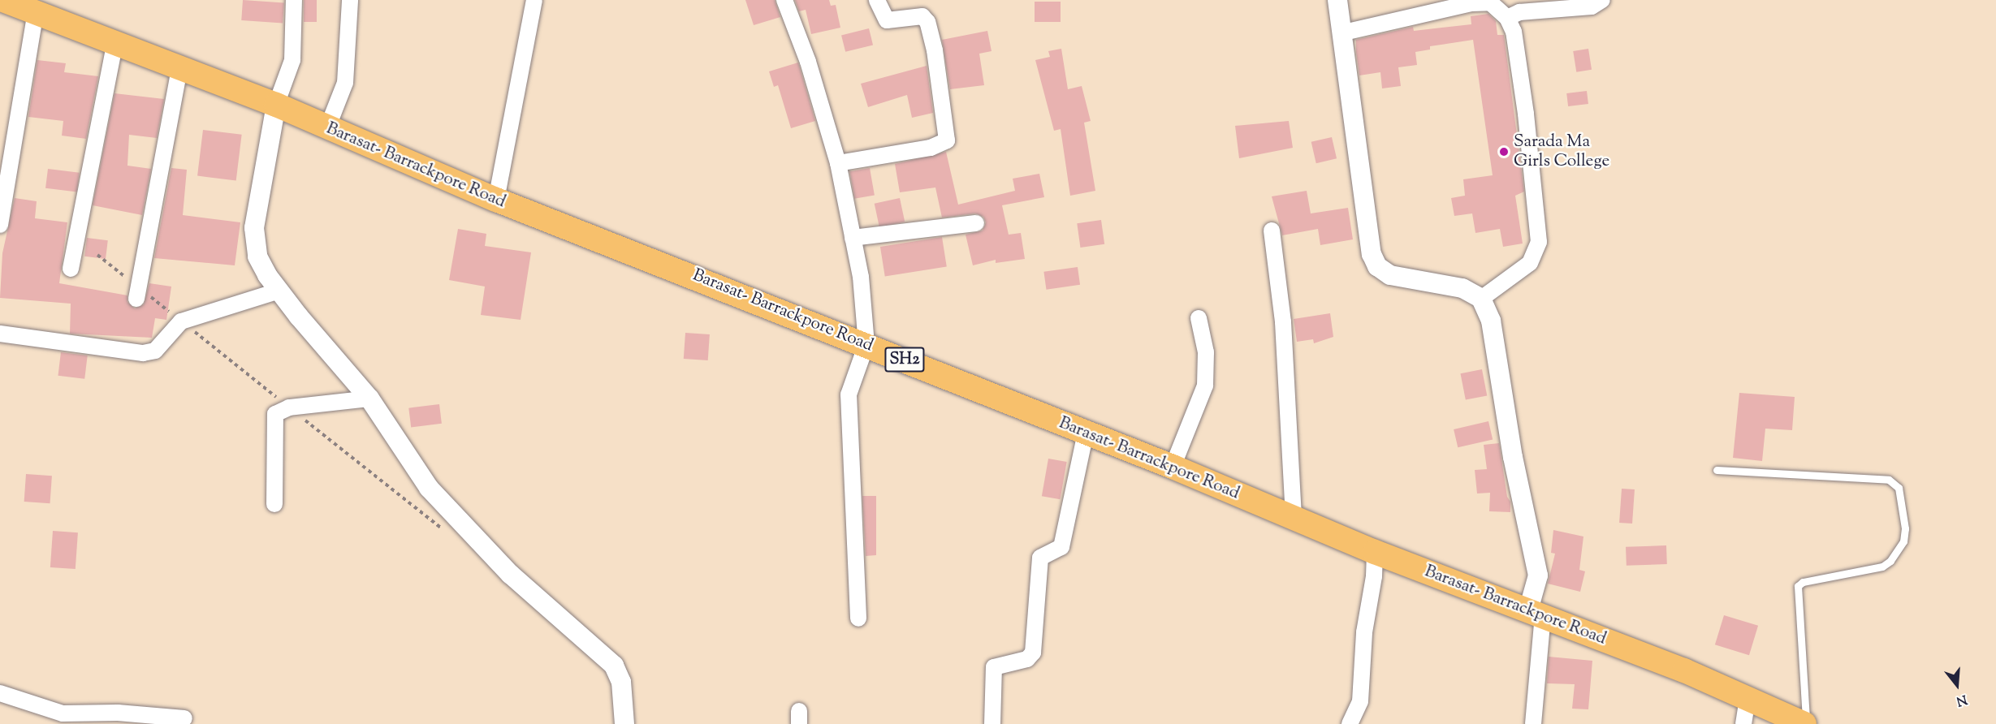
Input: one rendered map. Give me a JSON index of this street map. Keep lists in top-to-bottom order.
{
  "streets": {
    "main road": ["Barasat- Barrackpore Road", "SH2"]
  },
  "places": ["Sarada Ma Girls College"],
  "north": "bottom"
}
